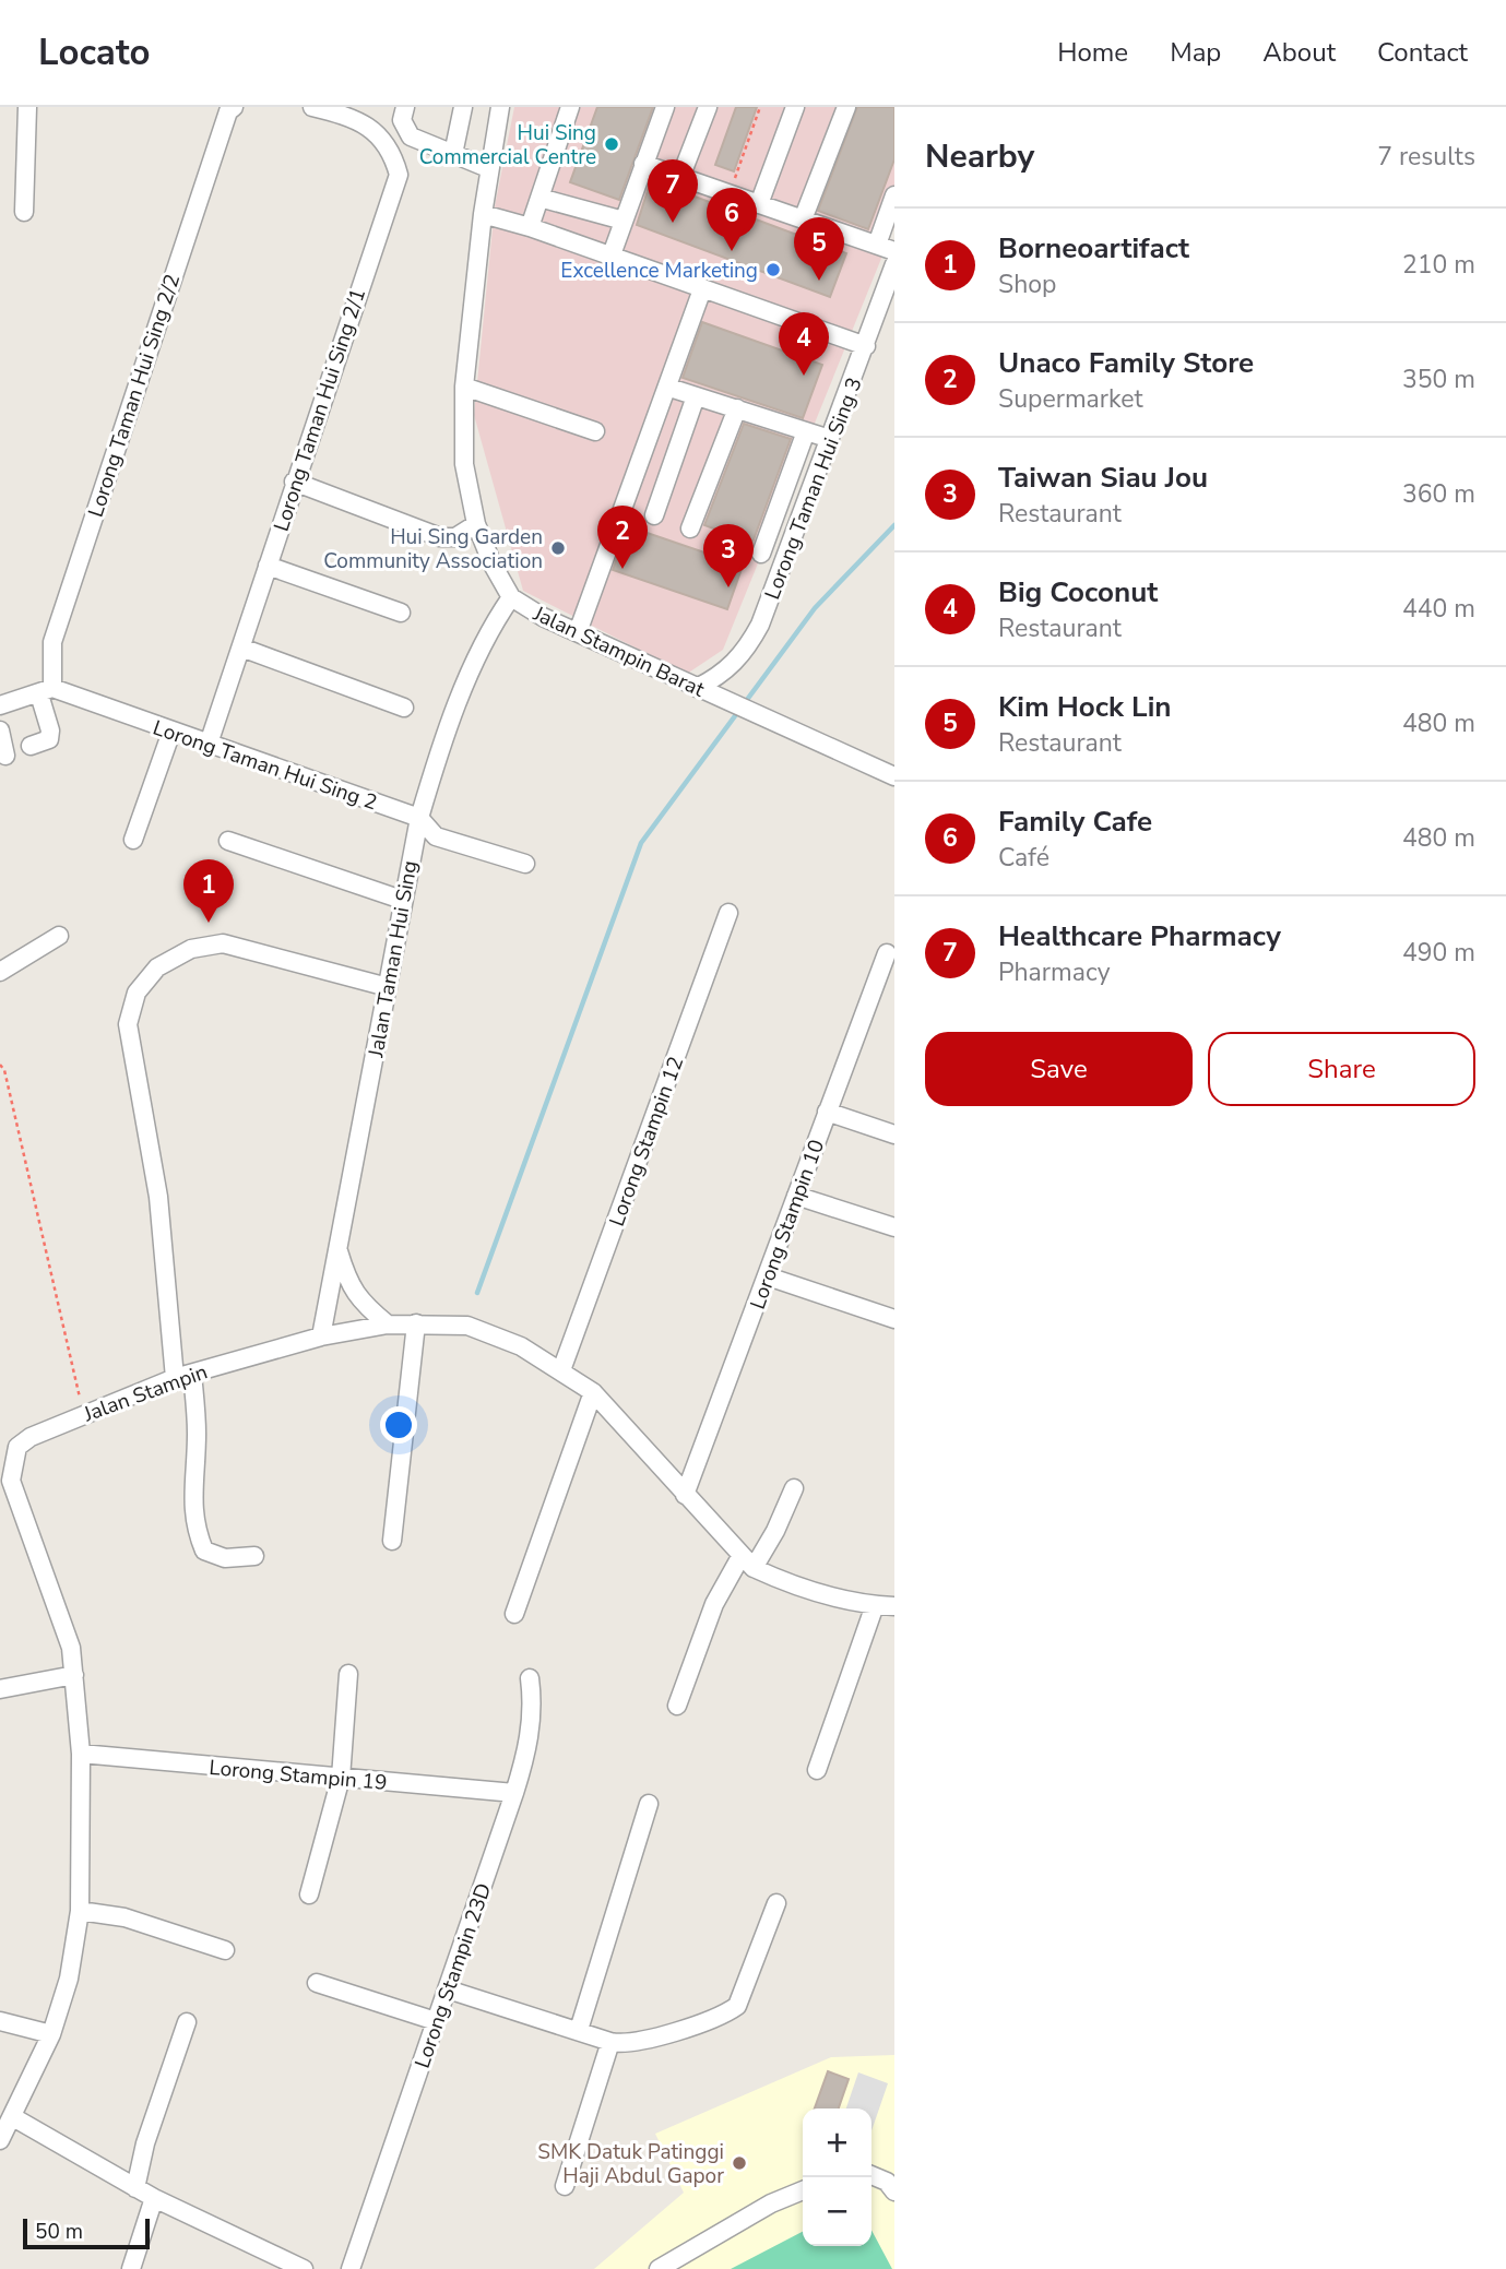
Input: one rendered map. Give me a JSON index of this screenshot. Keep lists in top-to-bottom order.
{
  "streets": {
    "street": [
      "Lorong Taman Hui Sing 2/2",
      "Lorong Taman Hui Sing 2/1",
      "Lorong Taman Hui Sing 3",
      "Jalan Stampin Barat",
      "Lorong Taman Hui Sing 2",
      "Jalan Taman Hui Sing",
      "Lorong Stampin 12",
      "Lorong Stampin 10",
      "Jalan Stampin",
      "Lorong Stampin 19",
      "Lorong Stampin 23D"
    ]
  },
  "crossings": [
    ["Lorong Taman Hui Sing 2/2", "Lorong Taman Hui Sing 2"],
    ["Lorong Taman Hui Sing 2/1", "Lorong Taman Hui Sing 2"],
    ["Lorong Taman Hui Sing 3", "Jalan Stampin Barat"],
    ["Jalan Stampin Barat", "Jalan Taman Hui Sing"],
    ["Lorong Taman Hui Sing 2", "Jalan Taman Hui Sing"],
    ["Jalan Taman Hui Sing", "Jalan Stampin"],
    ["Lorong Stampin 12", "Jalan Stampin"],
    ["Lorong Stampin 10", "Jalan Stampin"],
    ["Lorong Stampin 19", "Lorong Stampin 23D"]
  ],
  "places": [
    "Hui Sing Commercial Centre",
    "Excellence Marketing",
    "Hui Sing Garden Community Association",
    "SMK Datuk Patinggi Haji Abdul Gapor"
  ],
  "scale_bar": "50 m",
  "page": {
    "header": "Locato",
    "nav": [
      "Home",
      "Map",
      "About",
      "Contact"
    ],
    "heading": ["Nearby", "7 results"],
    "pins": [
      "7",
      "6",
      "5",
      "4",
      "2",
      "3",
      "1"
    ],
    "list": [
      {
        "mark": "1",
        "name": "Borneoartifact",
        "note": "Shop",
        "value": "210 m"
      },
      {
        "mark": "2",
        "name": "Unaco Family Store",
        "note": "Supermarket",
        "value": "350 m"
      },
      {
        "mark": "3",
        "name": "Taiwan Siau Jou",
        "note": "Restaurant",
        "value": "360 m"
      },
      {
        "mark": "4",
        "name": "Big Coconut",
        "note": "Restaurant",
        "value": "440 m"
      },
      {
        "mark": "5",
        "name": "Kim Hock Lin",
        "note": "Restaurant",
        "value": "480 m"
      },
      {
        "mark": "6",
        "name": "Family Cafe",
        "note": "Café",
        "value": "480 m"
      },
      {
        "mark": "7",
        "name": "Healthcare Pharmacy",
        "note": "Pharmacy",
        "value": "490 m"
      }
    ],
    "buttons": ["Save", "Share"],
    "map_buttons": ["+", "−"],
    "scale": "50 m"
  }
}
